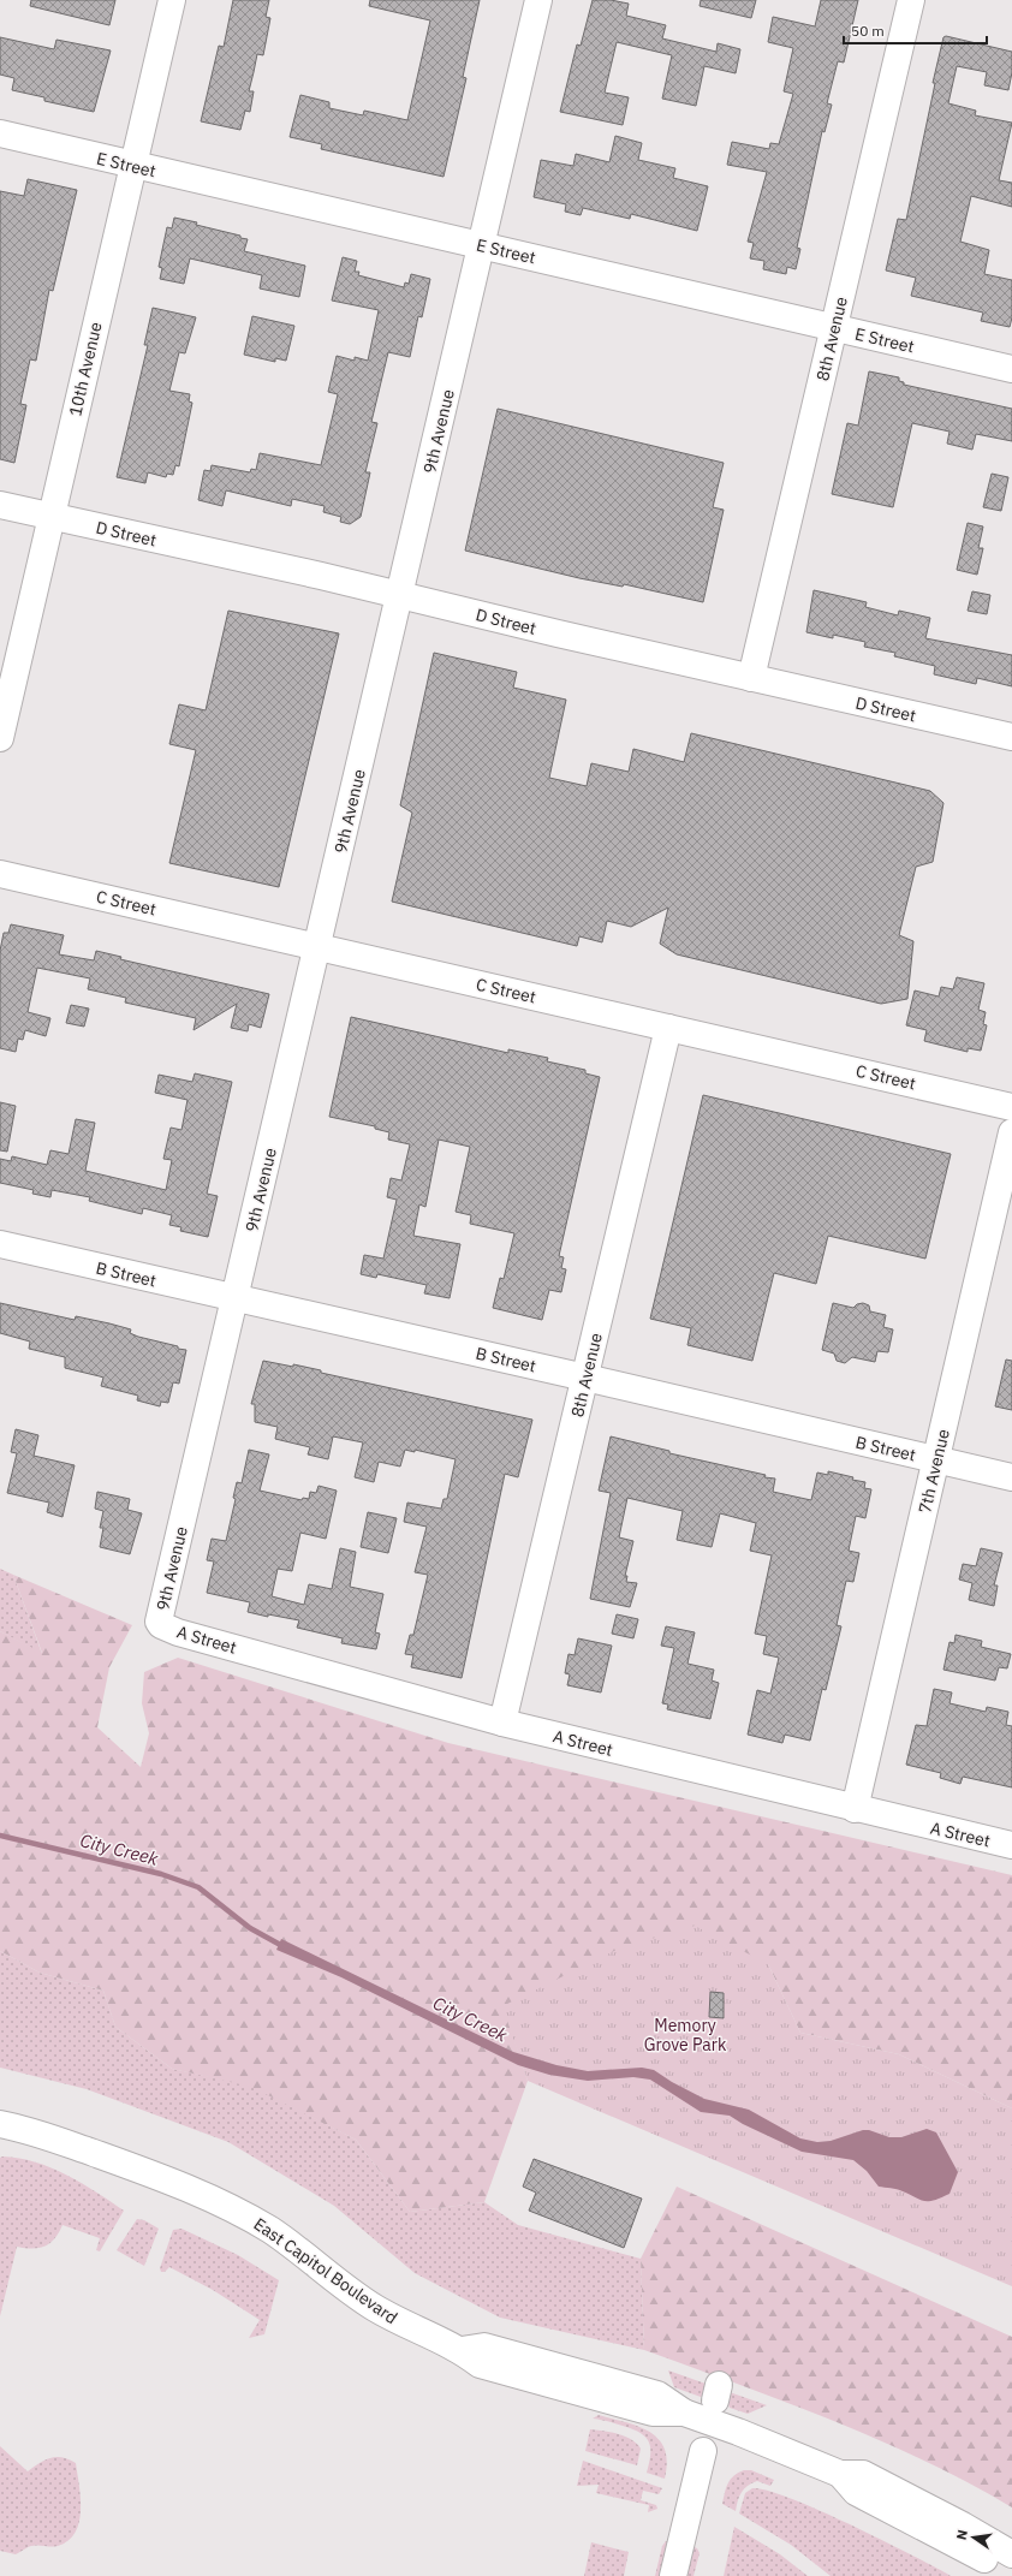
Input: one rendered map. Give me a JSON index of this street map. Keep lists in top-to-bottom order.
{
  "streets": {
    "street": [
      "E Street",
      "8th Avenue",
      "10th Avenue",
      "9th Avenue",
      "D Street",
      "C Street",
      "B Street",
      "7th Avenue",
      "A Street",
      "East Capitol Boulevard"
    ]
  },
  "crossings": [
    ["E Street", "8th Avenue"],
    ["E Street", "10th Avenue"],
    ["E Street", "9th Avenue"],
    ["8th Avenue", "D Street"],
    ["8th Avenue", "C Street"],
    ["8th Avenue", "B Street"],
    ["8th Avenue", "A Street"],
    ["10th Avenue", "D Street"],
    ["9th Avenue", "D Street"],
    ["9th Avenue", "C Street"],
    ["9th Avenue", "B Street"],
    ["9th Avenue", "A Street"],
    ["B Street", "7th Avenue"],
    ["7th Avenue", "A Street"]
  ],
  "water": ["City Creek"],
  "parks": ["Memory Grove Park"],
  "scale_bar": "50 m",
  "north": "left"
}
